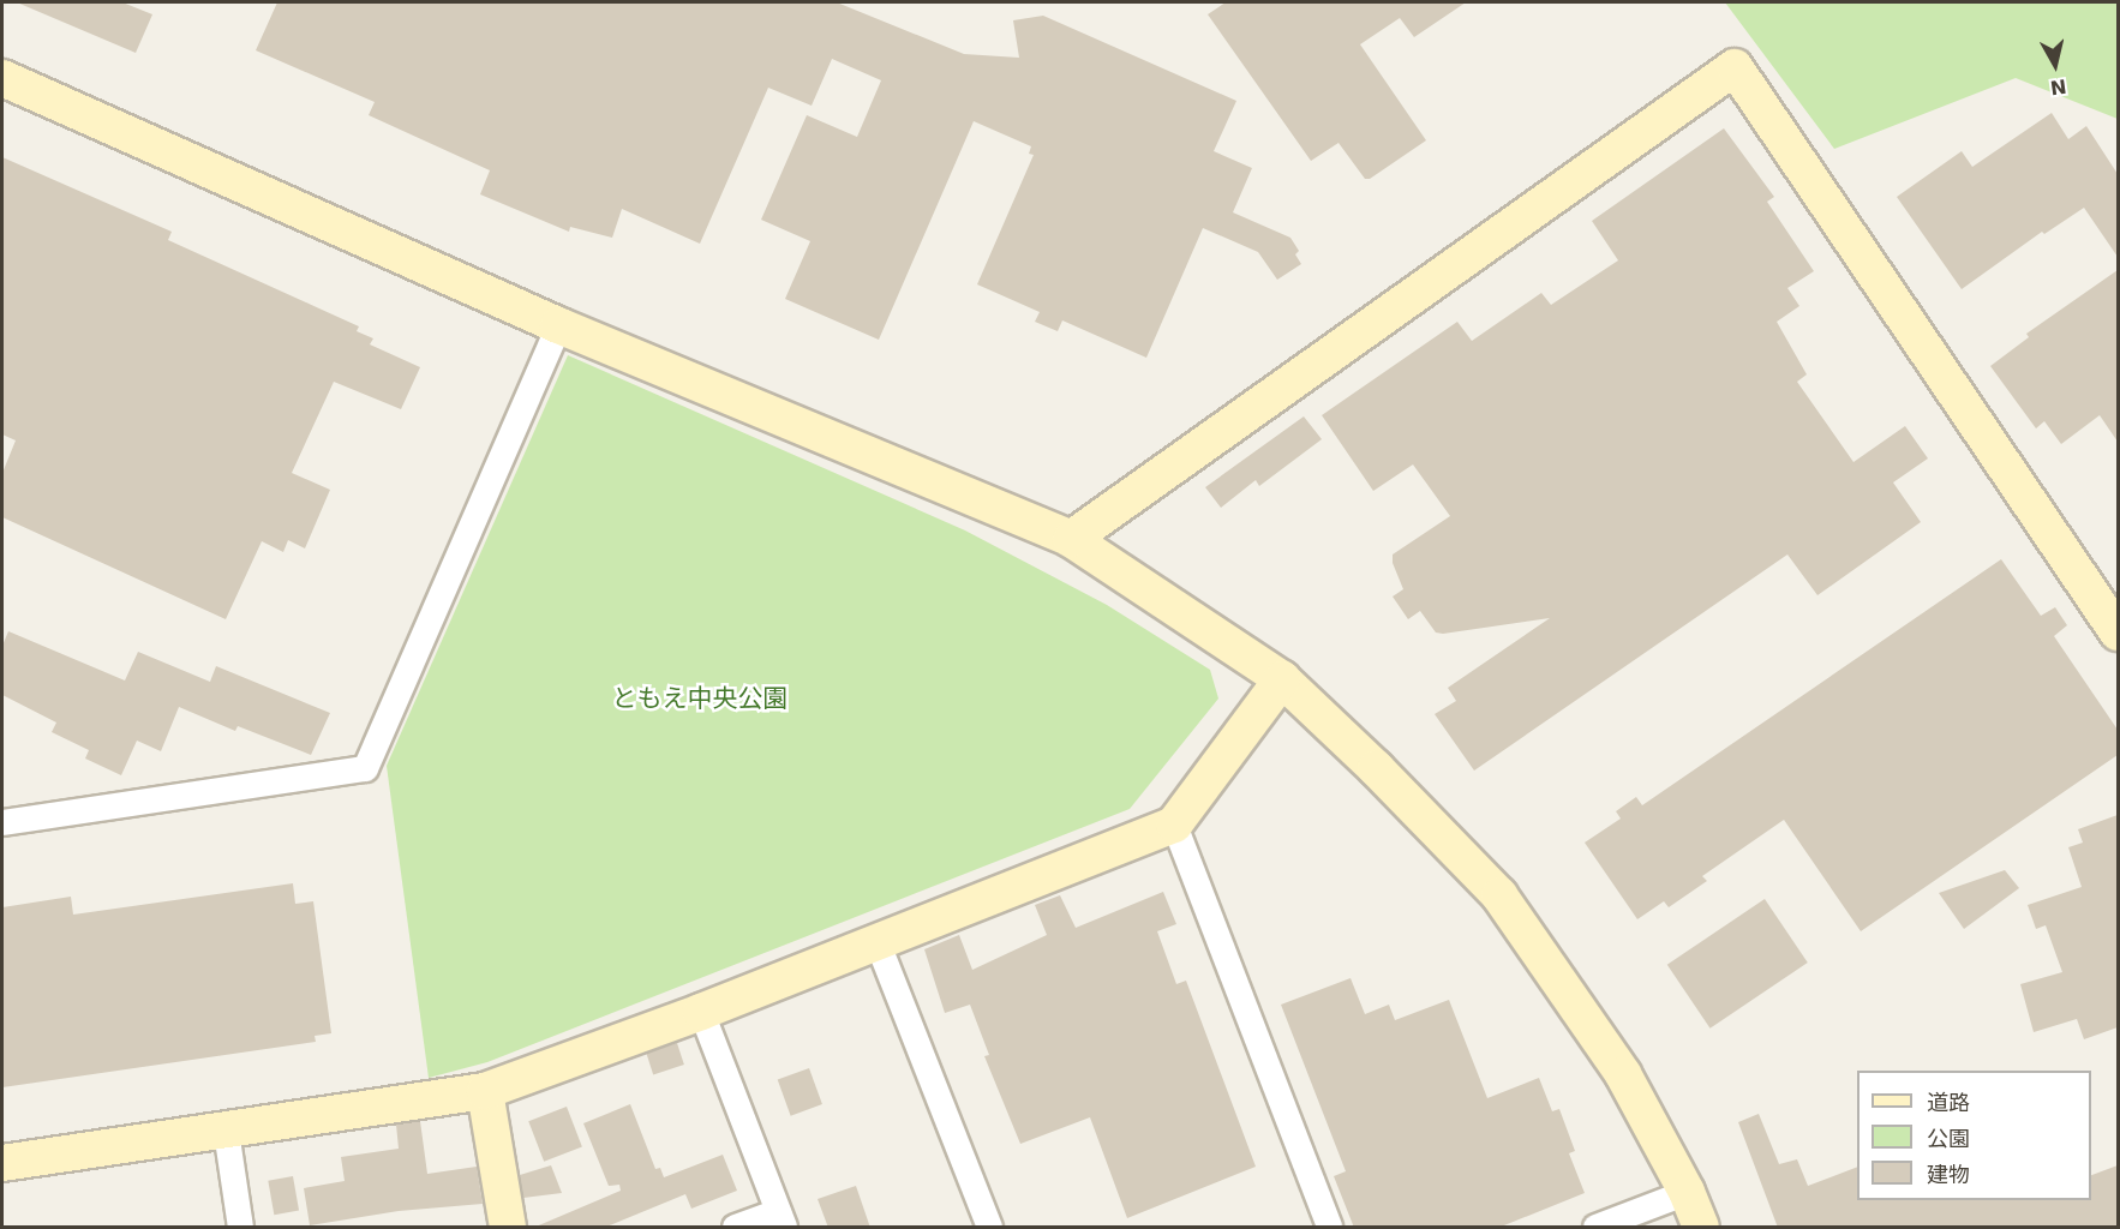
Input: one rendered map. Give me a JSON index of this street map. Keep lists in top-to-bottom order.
{
  "parks": ["ともえ中央公園"],
  "legend": ["道路", "公園", "建物"],
  "north": "bottom"
}
